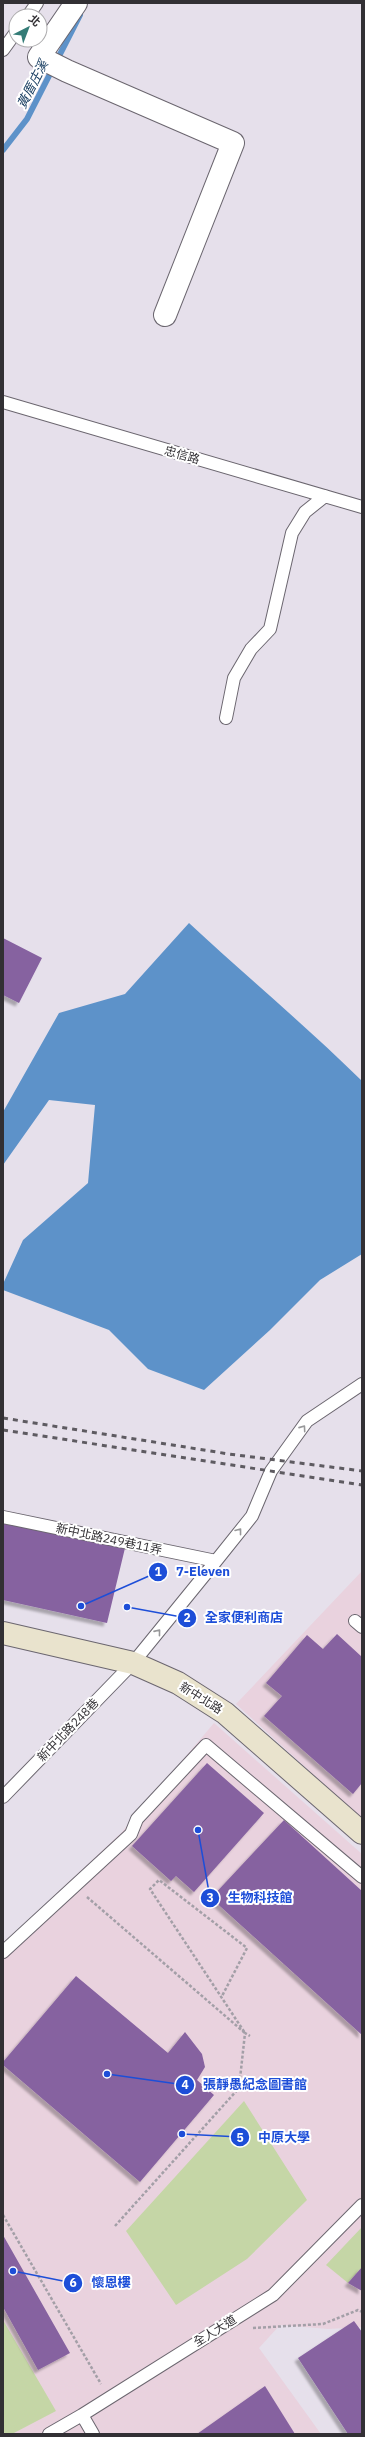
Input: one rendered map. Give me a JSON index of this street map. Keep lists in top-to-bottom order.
{
  "streets": {
    "street": ["新中北路"],
    "lane": [
      "忠信路",
      "新中北路249巷11弄",
      "新中北路248巷",
      "全人大道"
    ]
  },
  "crossings": [
    ["新中北路249巷11弄", "新中北路248巷"],
    ["新中北路", "新中北路248巷"]
  ],
  "one_way": ["新中北路248巷"],
  "water": ["黃厝庄溪"],
  "places": [
    "7-Eleven",
    "全家便利商店",
    "生物科技館",
    "張靜愚紀念圖書館",
    "中原大學",
    "懷恩樓"
  ],
  "north": "top right"
}
